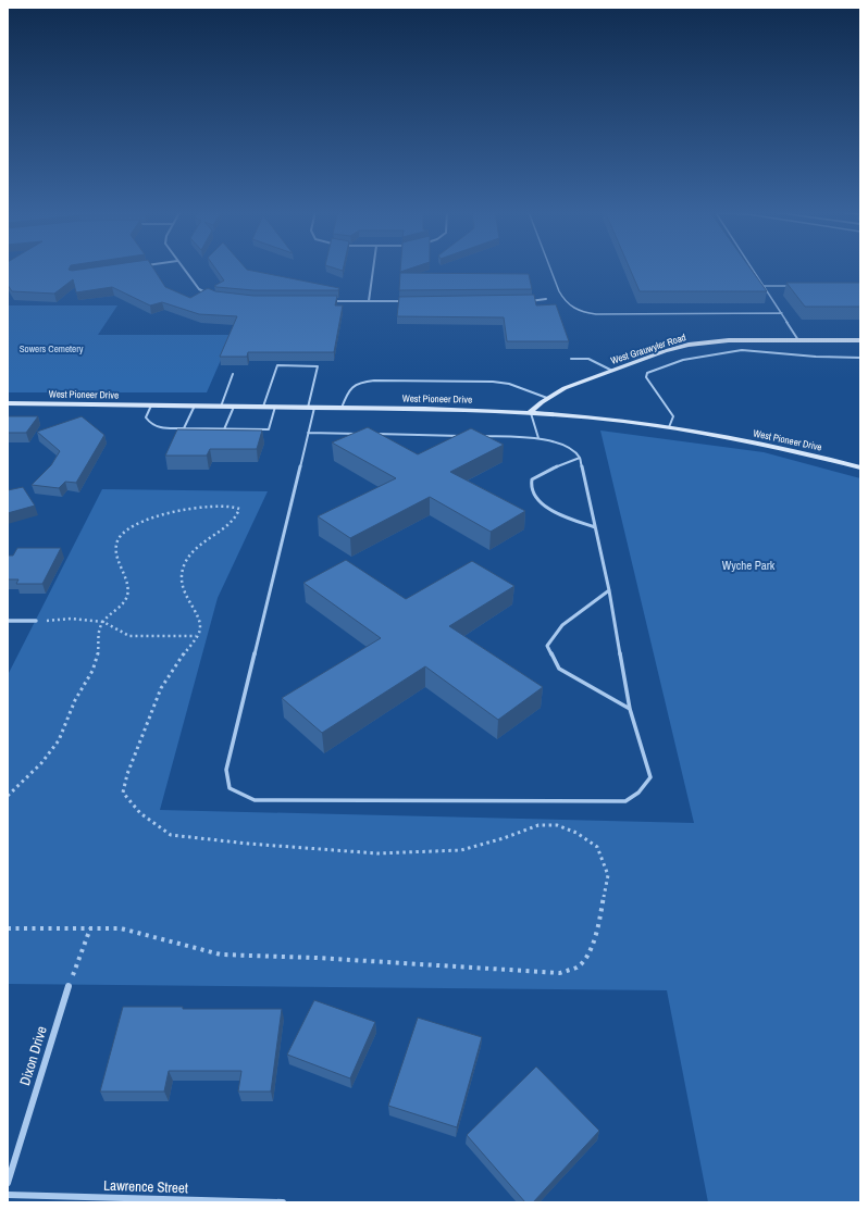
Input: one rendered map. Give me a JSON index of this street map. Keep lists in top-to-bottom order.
{
  "streets": {
    "main road": ["West Grauwyler Road", "West Pioneer Drive"],
    "street": ["Dixon Drive", "Lawrence Street"]
  },
  "crossings": [
    ["West Grauwyler Road", "West Pioneer Drive"]
  ],
  "parks": ["Sowers Cemetery", "Wyche Park"]
}
